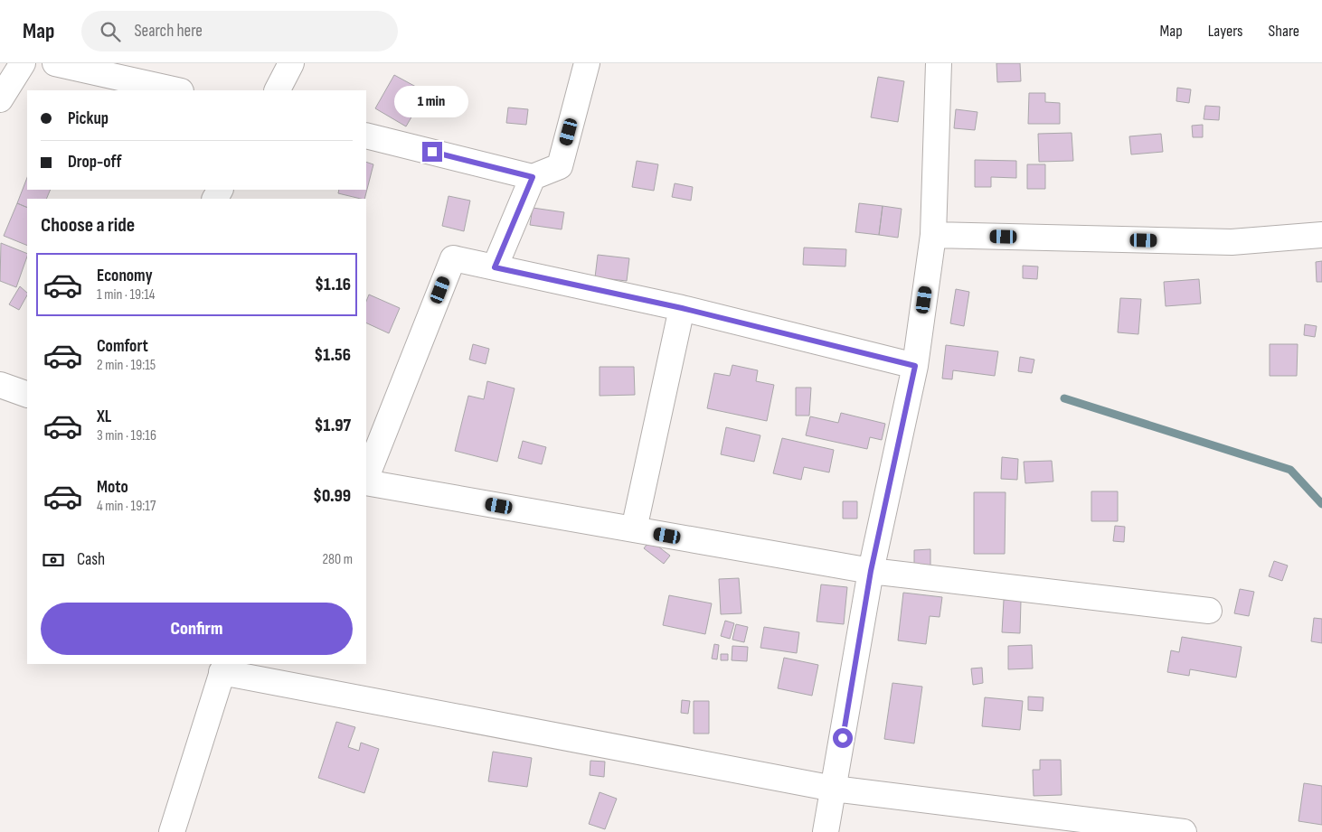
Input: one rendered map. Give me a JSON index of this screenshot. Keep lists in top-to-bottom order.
{
  "page": {
    "header": "Map",
    "search": "Search here",
    "nav": ["Map", "Layers", "Share"],
    "bubble": "1 min",
    "banner": ["Pickup", "Drop-off"],
    "heading": "Choose a ride",
    "list": [
      {
        "name": "Economy",
        "note": "1 min · 19:14",
        "value": "$1.16"
      },
      {
        "name": "Comfort",
        "note": "2 min · 19:15",
        "value": "$1.56"
      },
      {
        "name": "XL",
        "note": "3 min · 19:16",
        "value": "$1.97"
      },
      {
        "name": "Moto",
        "note": "4 min · 19:17",
        "value": "$0.99"
      }
    ],
    "pay": ["Cash", "280 m"],
    "buttons": "Confirm"
  }
}
